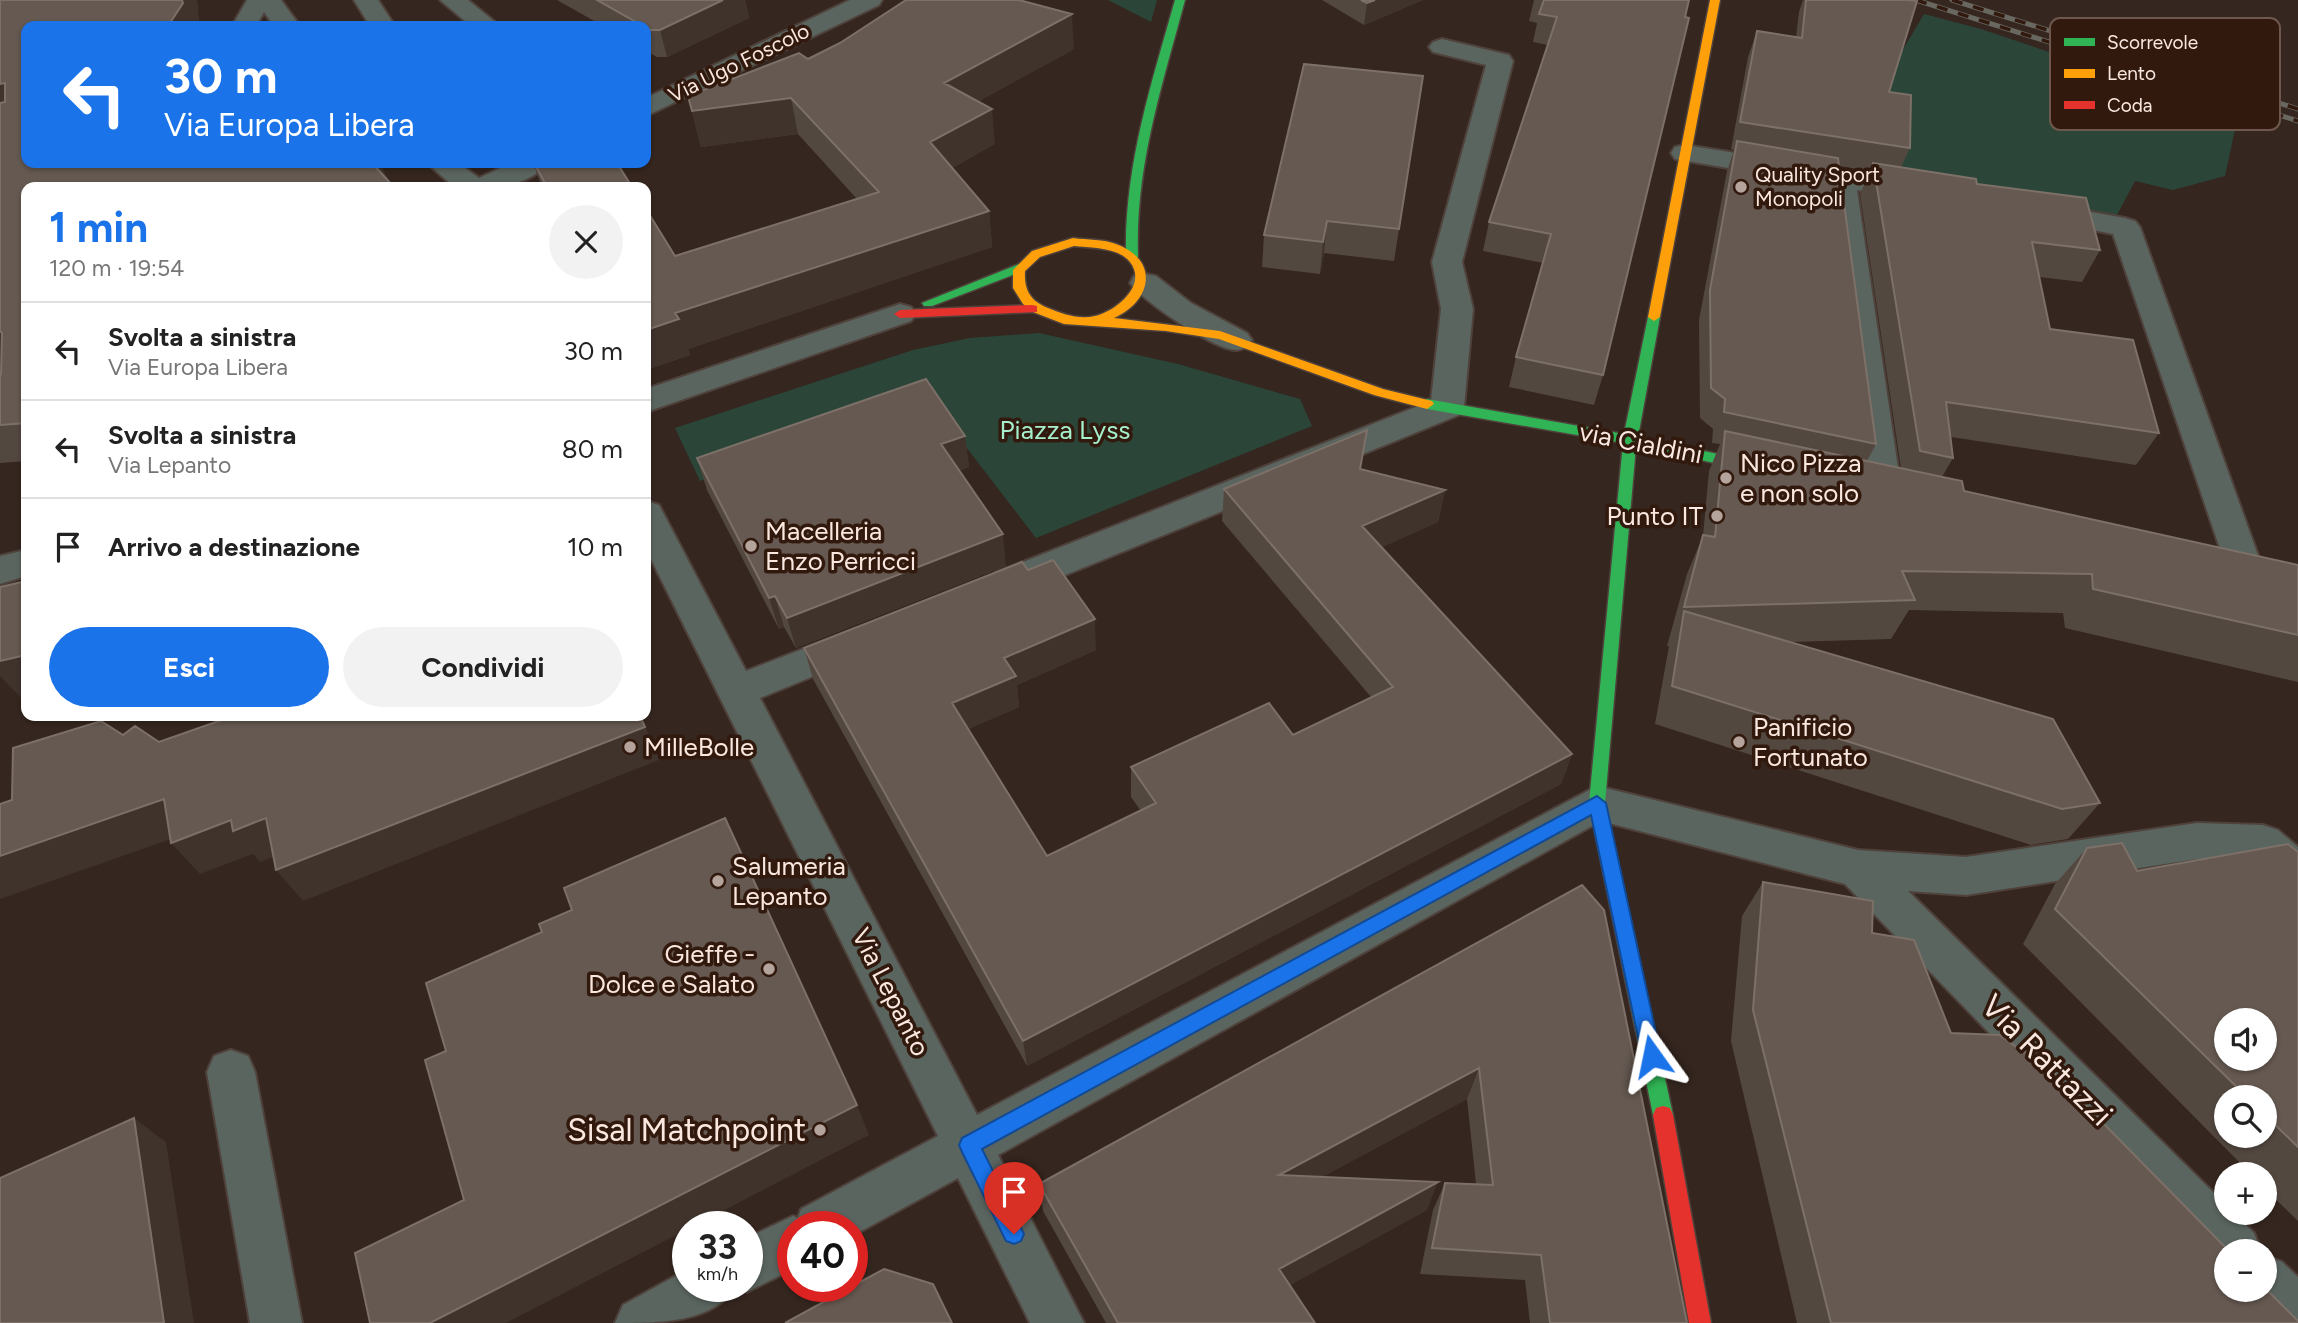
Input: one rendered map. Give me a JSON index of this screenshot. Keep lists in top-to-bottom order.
{
  "streets": {
    "street": [
      "Via Ugo Foscolo",
      "via Cialdini",
      "Via Lepanto",
      "Via Rattazzi"
    ]
  },
  "parks": ["Piazza Lyss"],
  "places": [
    "Quality Sport Monopoli",
    "Nico Pizza e non solo",
    "Punto IT",
    "Macelleria Enzo Perricci",
    "Panificio Fortunato",
    "MilleBolle",
    "Salumeria Lepanto",
    "Gieffe - Dolce e Salato",
    "Sisal Matchpoint"
  ],
  "legend": ["Scorrevole", "Lento", "Coda"],
  "page": {
    "turn": ["30 m", "Via Europa Libera"],
    "heading": ["1 min", "120 m · 19:54"],
    "list": [
      {
        "name": "Svolta a sinistra",
        "note": "Via Europa Libera",
        "value": "30 m"
      },
      {
        "name": "Svolta a sinistra",
        "note": "Via Lepanto",
        "value": "80 m"
      },
      {
        "name": "Arrivo a destinazione",
        "value": "10 m"
      }
    ],
    "buttons": ["Esci", "Condividi"],
    "map_buttons": ["+", "−"],
    "speed": "33 km/h",
    "limit": "40"
  }
}
